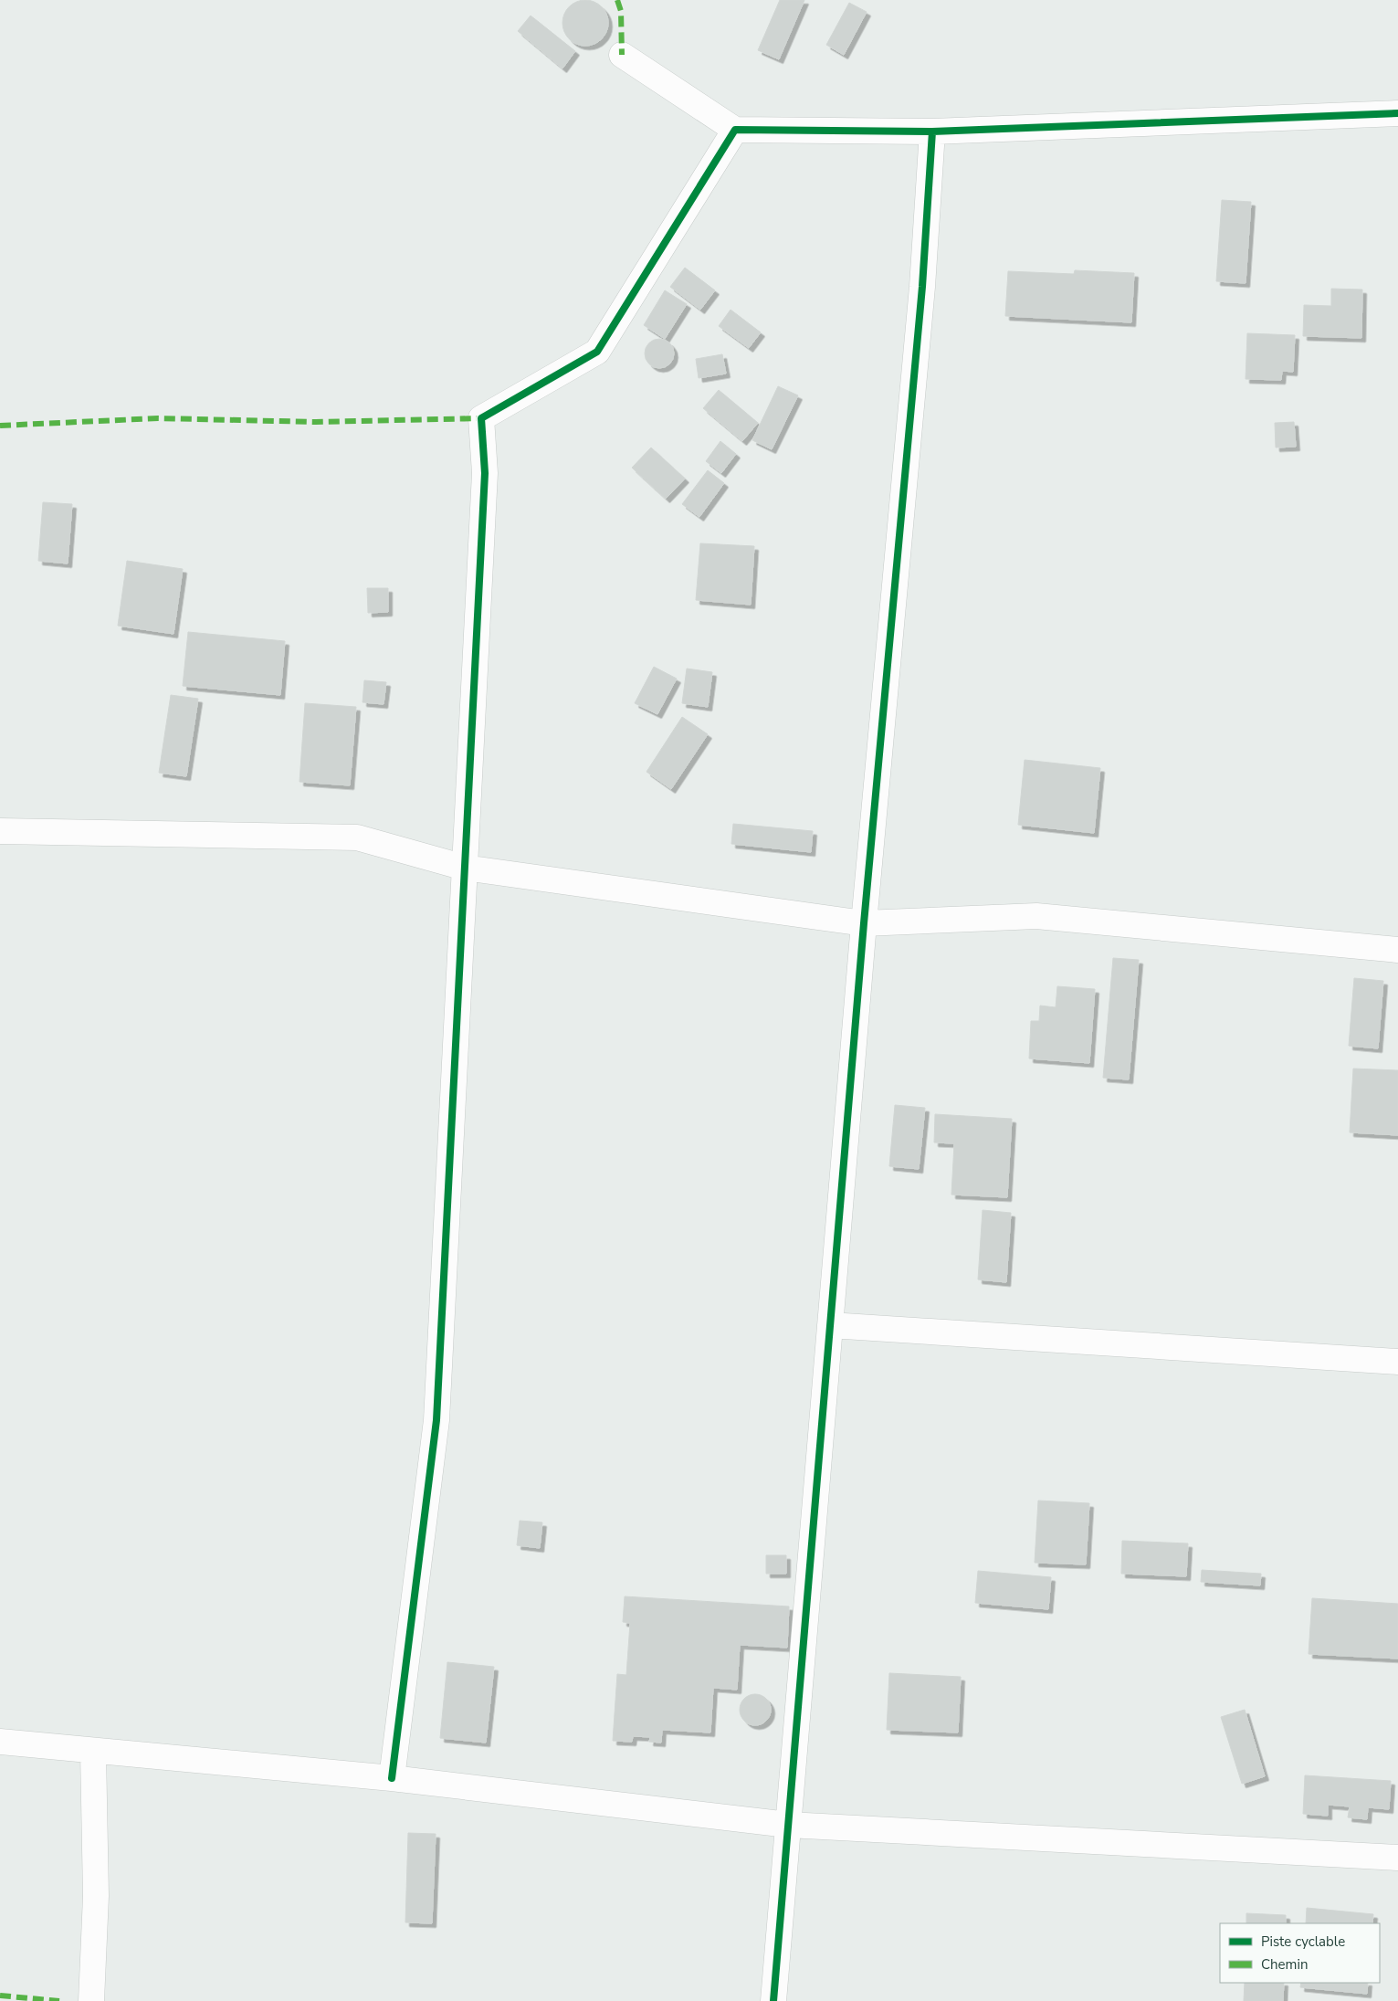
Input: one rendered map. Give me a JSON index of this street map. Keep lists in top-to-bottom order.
{
  "legend": ["Piste cyclable", "Chemin"]
}
